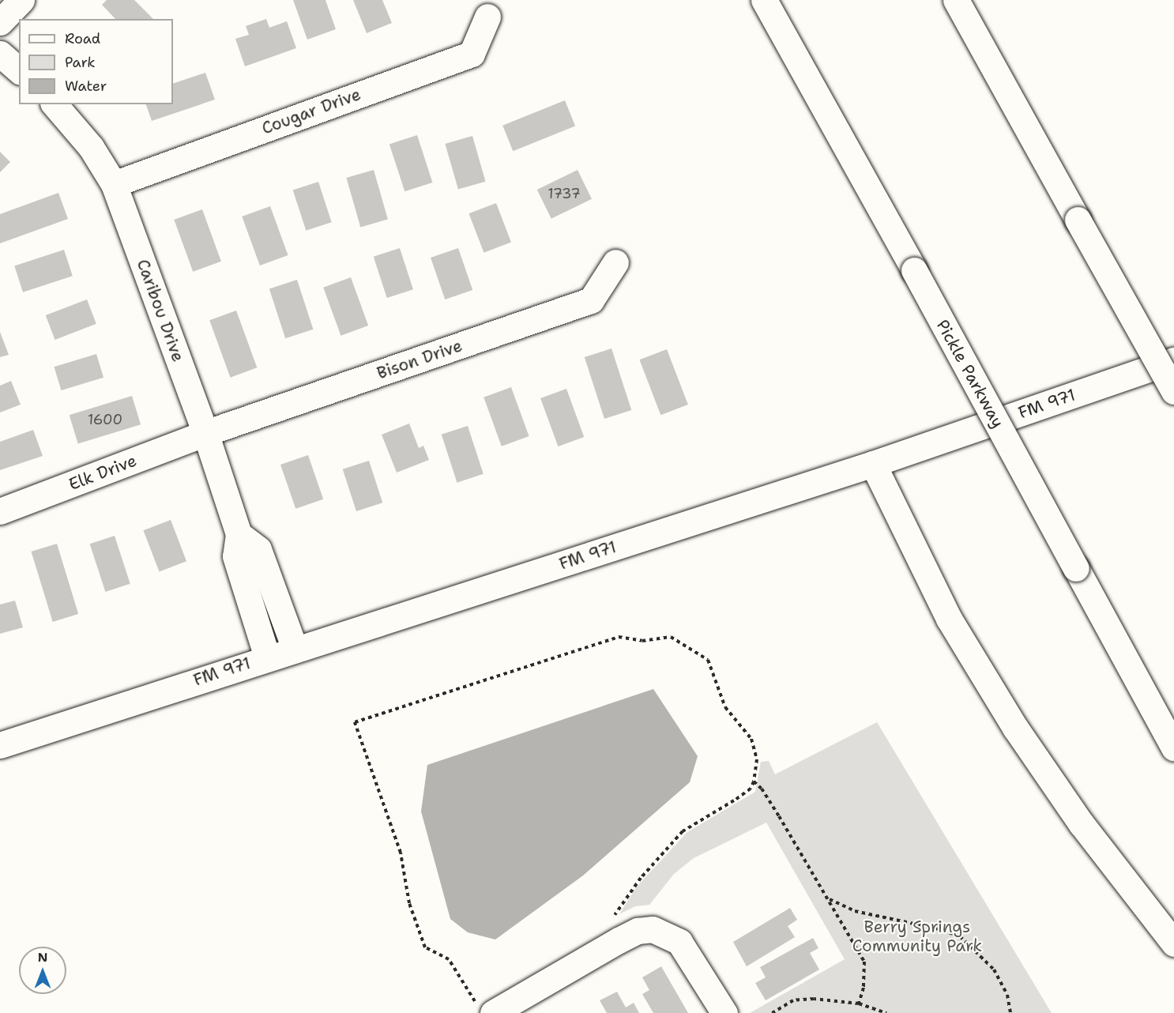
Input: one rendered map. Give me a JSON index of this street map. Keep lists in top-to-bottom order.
{
  "streets": {
    "main road": [
      "Cougar Drive",
      "Caribou Drive",
      "Bison Drive",
      "Pickle Parkway",
      "FM 971",
      "Elk Drive"
    ]
  },
  "crossings": [
    ["Cougar Drive", "Caribou Drive"],
    ["Caribou Drive", "Bison Drive"],
    ["Caribou Drive", "FM 971"],
    ["Caribou Drive", "Elk Drive"],
    ["Bison Drive", "Elk Drive"]
  ],
  "parks": ["Berry Springs Community Park"],
  "house_numbers": ["1737", "1600"],
  "legend": ["Road", "Park", "Water"],
  "north": "top"
}
